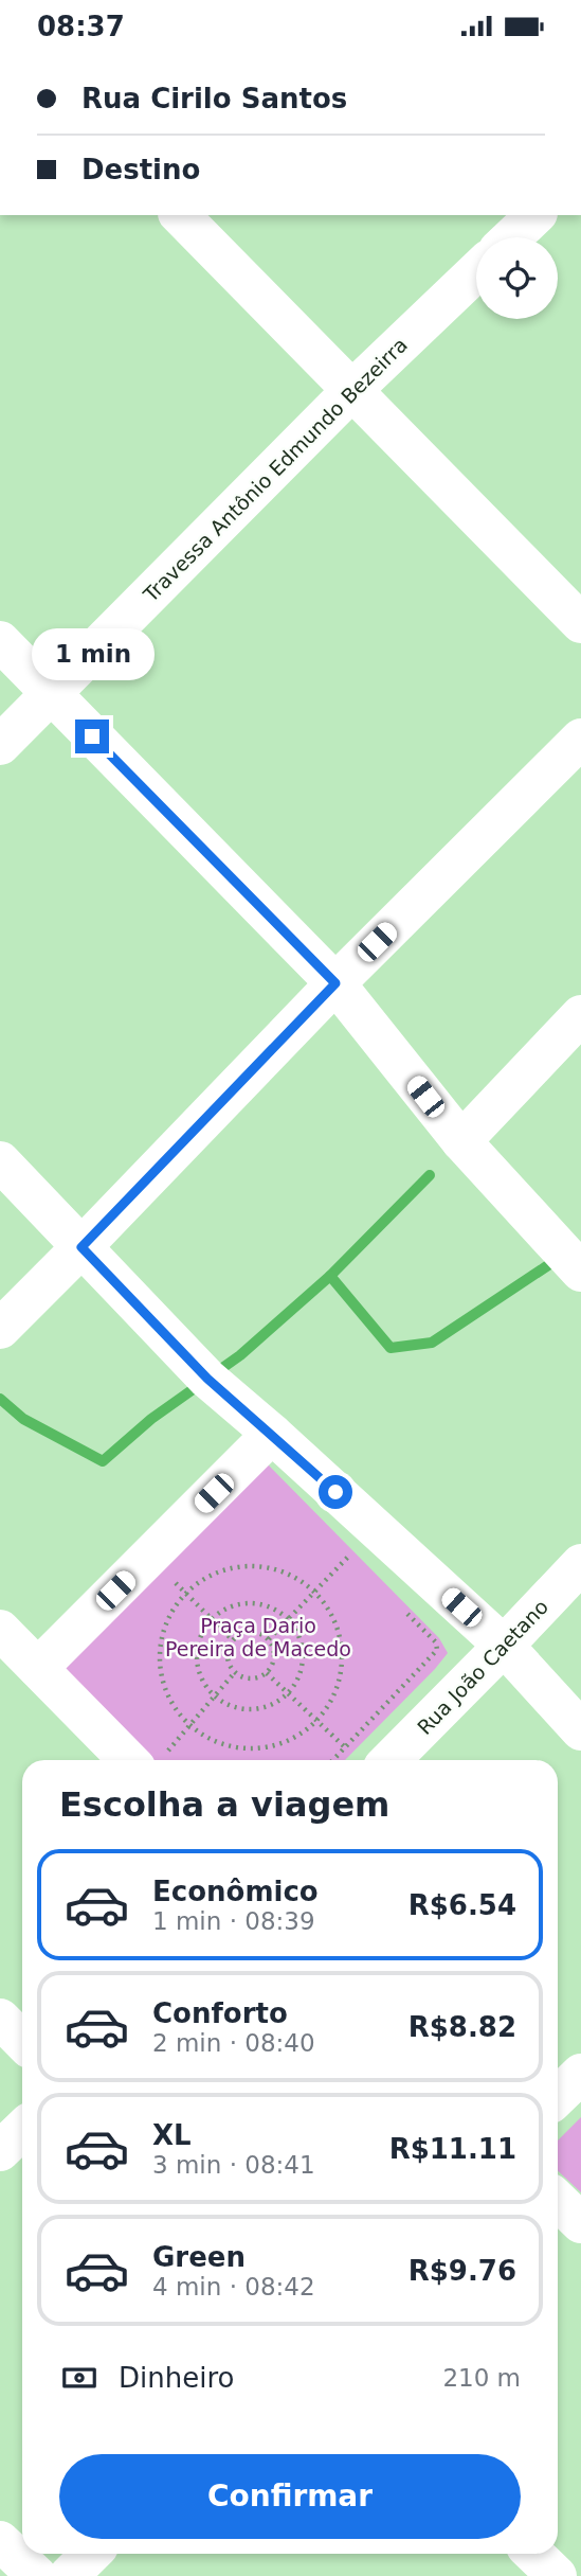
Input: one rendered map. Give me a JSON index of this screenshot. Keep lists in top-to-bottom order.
{
  "streets": {
    "street": ["Travessa Antônio Edmundo Bezeirra", "Rua João Caetano"]
  },
  "parks": ["Praça Dario Pereira de Macedo"],
  "page": {
    "status": "08:37",
    "banner": ["Rua Cirilo Santos", "Destino"],
    "bubble": "1 min",
    "heading": "Escolha a viagem",
    "list": [
      {
        "name": "Econômico",
        "note": "1 min · 08:39",
        "value": "R$6.54"
      },
      {
        "name": "Conforto",
        "note": "2 min · 08:40",
        "value": "R$8.82"
      },
      {
        "name": "XL",
        "note": "3 min · 08:41",
        "value": "R$11.11"
      },
      {
        "name": "Green",
        "note": "4 min · 08:42",
        "value": "R$9.76"
      }
    ],
    "pay": ["Dinheiro", "210 m"],
    "buttons": "Confirmar"
  }
}
